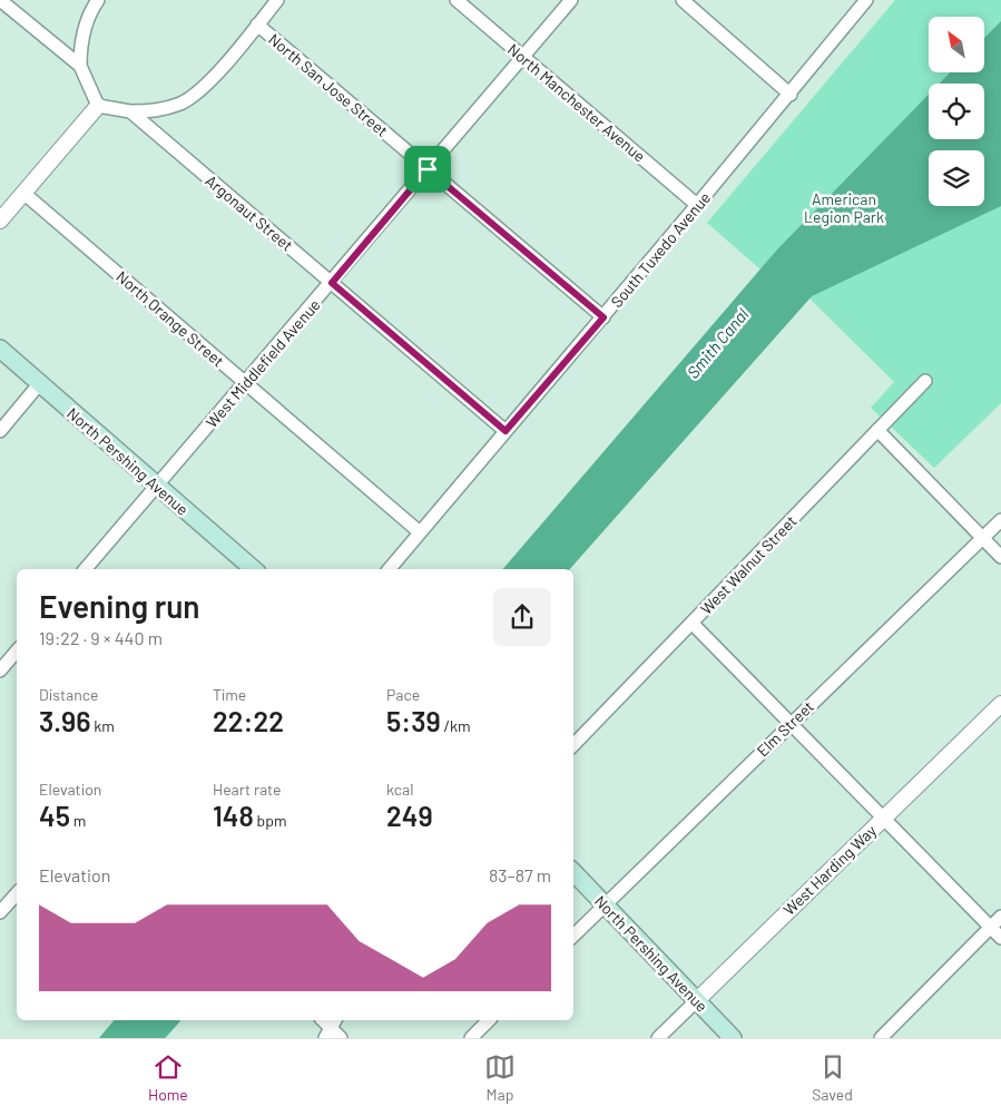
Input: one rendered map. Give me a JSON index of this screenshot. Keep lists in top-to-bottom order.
{
  "streets": {
    "main road": ["North Pershing Avenue"],
    "street": [
      "North San Jose Street",
      "North Manchester Avenue",
      "Argonaut Street",
      "South Tuxedo Avenue",
      "North Orange Street",
      "West Middlefield Avenue",
      "West Walnut Street",
      "Elm Street",
      "West Harding Way"
    ]
  },
  "crossings": [
    ["North San Jose Street", "South Tuxedo Avenue"],
    ["North San Jose Street", "West Middlefield Avenue"],
    ["North Manchester Avenue", "South Tuxedo Avenue"],
    ["North Manchester Avenue", "West Middlefield Avenue"],
    ["Argonaut Street", "South Tuxedo Avenue"],
    ["Argonaut Street", "West Middlefield Avenue"],
    ["South Tuxedo Avenue", "North Orange Street"],
    ["North Orange Street", "West Middlefield Avenue"],
    ["West Middlefield Avenue", "North Pershing Avenue"],
    ["North Pershing Avenue", "Elm Street"],
    ["North Pershing Avenue", "West Harding Way"]
  ],
  "water": ["Smith Canal"],
  "parks": ["American Legion Park"],
  "north": "top left",
  "page": {
    "heading": ["Evening run", "19:22 · 9 × 440 m"],
    "stats": [
      ["Distance", "3.96 km"],
      ["Time", "22:22"],
      ["Pace", "5:39 /km"],
      ["Elevation", "45 m"],
      ["Heart rate", "148 bpm"],
      ["kcal", "249"]
    ],
    "chart": ["Elevation", "83–87 m"],
    "tabs": ["Home", "Map", "Saved"]
  }
}
